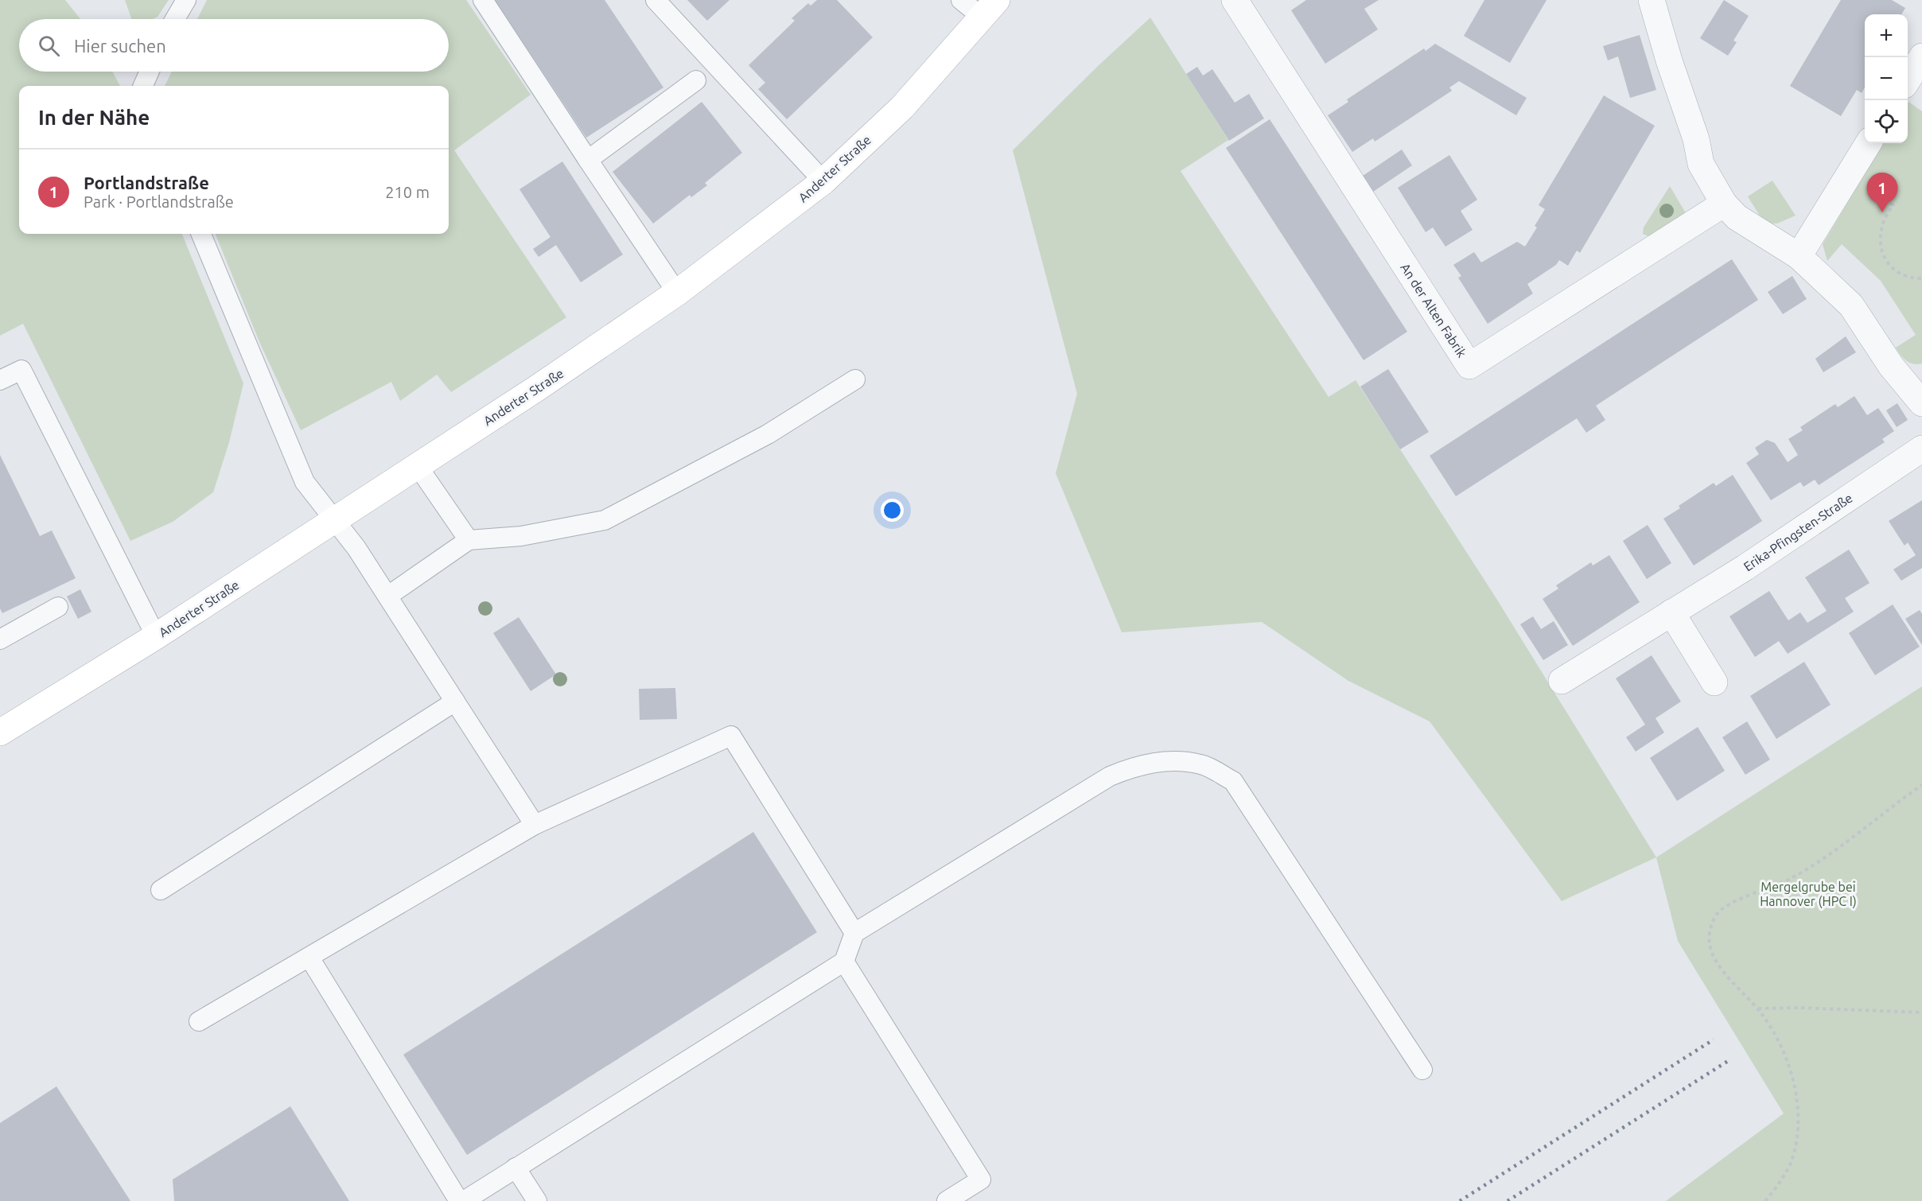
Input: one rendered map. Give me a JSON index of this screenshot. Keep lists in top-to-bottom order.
{
  "streets": {
    "main road": ["Anderter Straße"],
    "street": ["An der Alten Fabrik", "Erika-Pfingsten-Straße"]
  },
  "parks": ["Mergelgrube bei Hannover (HPC I)"],
  "page": {
    "map_buttons": ["+", "−"],
    "search": "Hier suchen",
    "heading": "In der Nähe",
    "list": [
      {
        "mark": "1",
        "name": "Portlandstraße",
        "note": "Park · Portlandstraße",
        "value": "210 m"
      }
    ],
    "pins": "1"
  }
}
